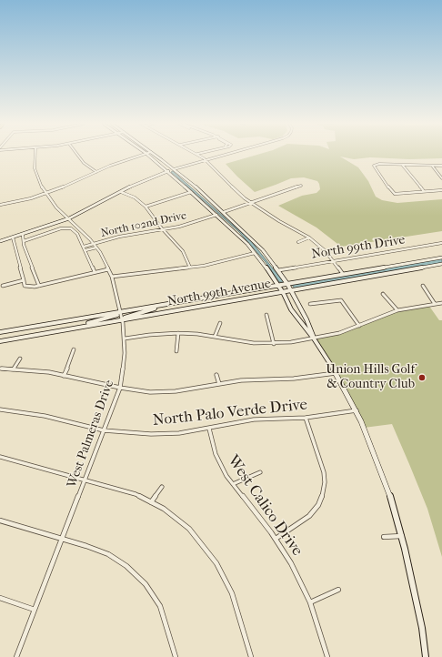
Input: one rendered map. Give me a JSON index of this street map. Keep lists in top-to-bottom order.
{
  "streets": {
    "street": [
      "North 102nd Drive",
      "North 99th Drive",
      "North 99th Avenue",
      "North Palo Verde Drive",
      "West Palmeras Drive",
      "West Calico Drive"
    ]
  },
  "crossings": [
    ["North 102nd Drive", "West Palmeras Drive"],
    ["North 99th Avenue", "West Palmeras Drive"],
    ["North Palo Verde Drive", "West Palmeras Drive"],
    ["North Palo Verde Drive", "West Calico Drive"]
  ],
  "places": ["Union Hills Golf & Country Club"]
}
